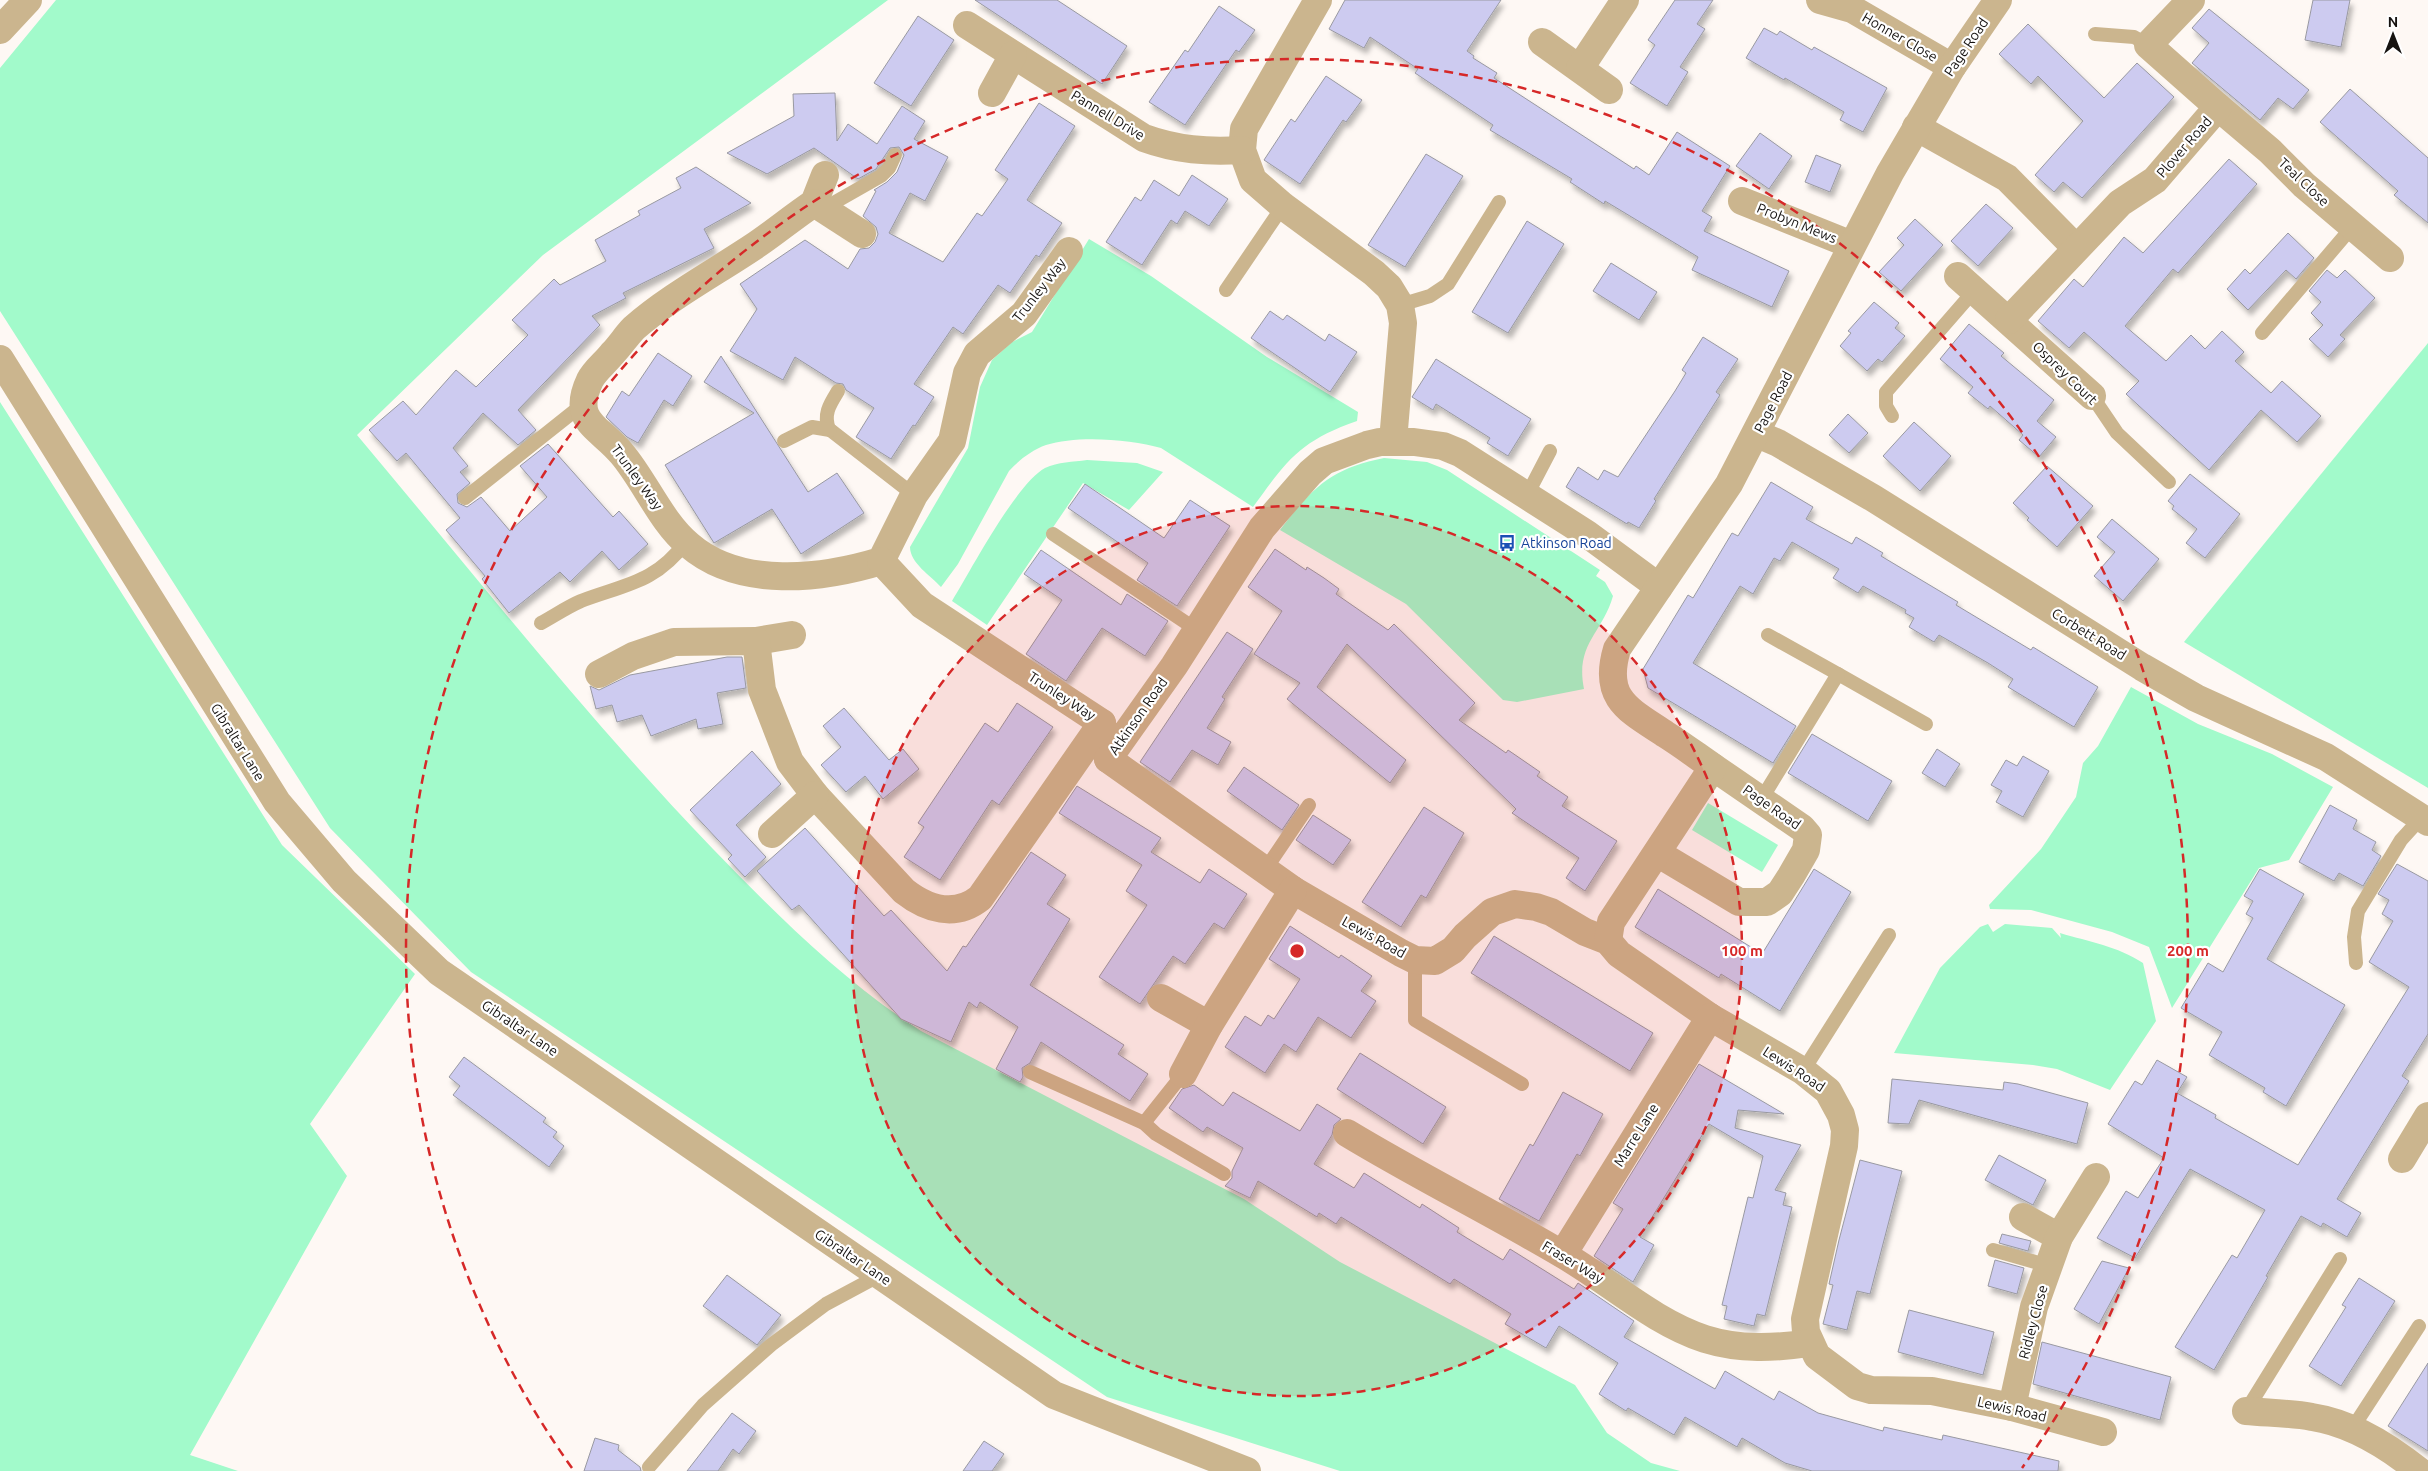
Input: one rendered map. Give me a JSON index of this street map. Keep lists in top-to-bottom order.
{
  "streets": {
    "street": [
      "Honner Close",
      "Page Road",
      "Pannell Drive",
      "Plover Road",
      "Teal Close",
      "Probyn Mews",
      "Trunley Way",
      "Osprey Court",
      "Corbett Road",
      "Atkinson Road",
      "Gibraltar Lane",
      "Lewis Road",
      "Marre Lane",
      "Fraser Way",
      "Ridley Close"
    ]
  },
  "crossings": [
    ["Honner Close", "Page Road"],
    ["Page Road", "Probyn Mews"],
    ["Page Road", "Corbett Road"],
    ["Page Road", "Atkinson Road"],
    ["Plover Road", "Teal Close"],
    ["Plover Road", "Osprey Court"],
    ["Trunley Way", "Atkinson Road"],
    ["Atkinson Road", "Lewis Road"],
    ["Lewis Road", "Marre Lane"],
    ["Lewis Road", "Fraser Way"],
    ["Lewis Road", "Ridley Close"],
    ["Marre Lane", "Fraser Way"]
  ],
  "places": {
    "bus stop": ["Atkinson Road"]
  },
  "north": "top",
  "rings": ["100 m", "200 m"]
}
